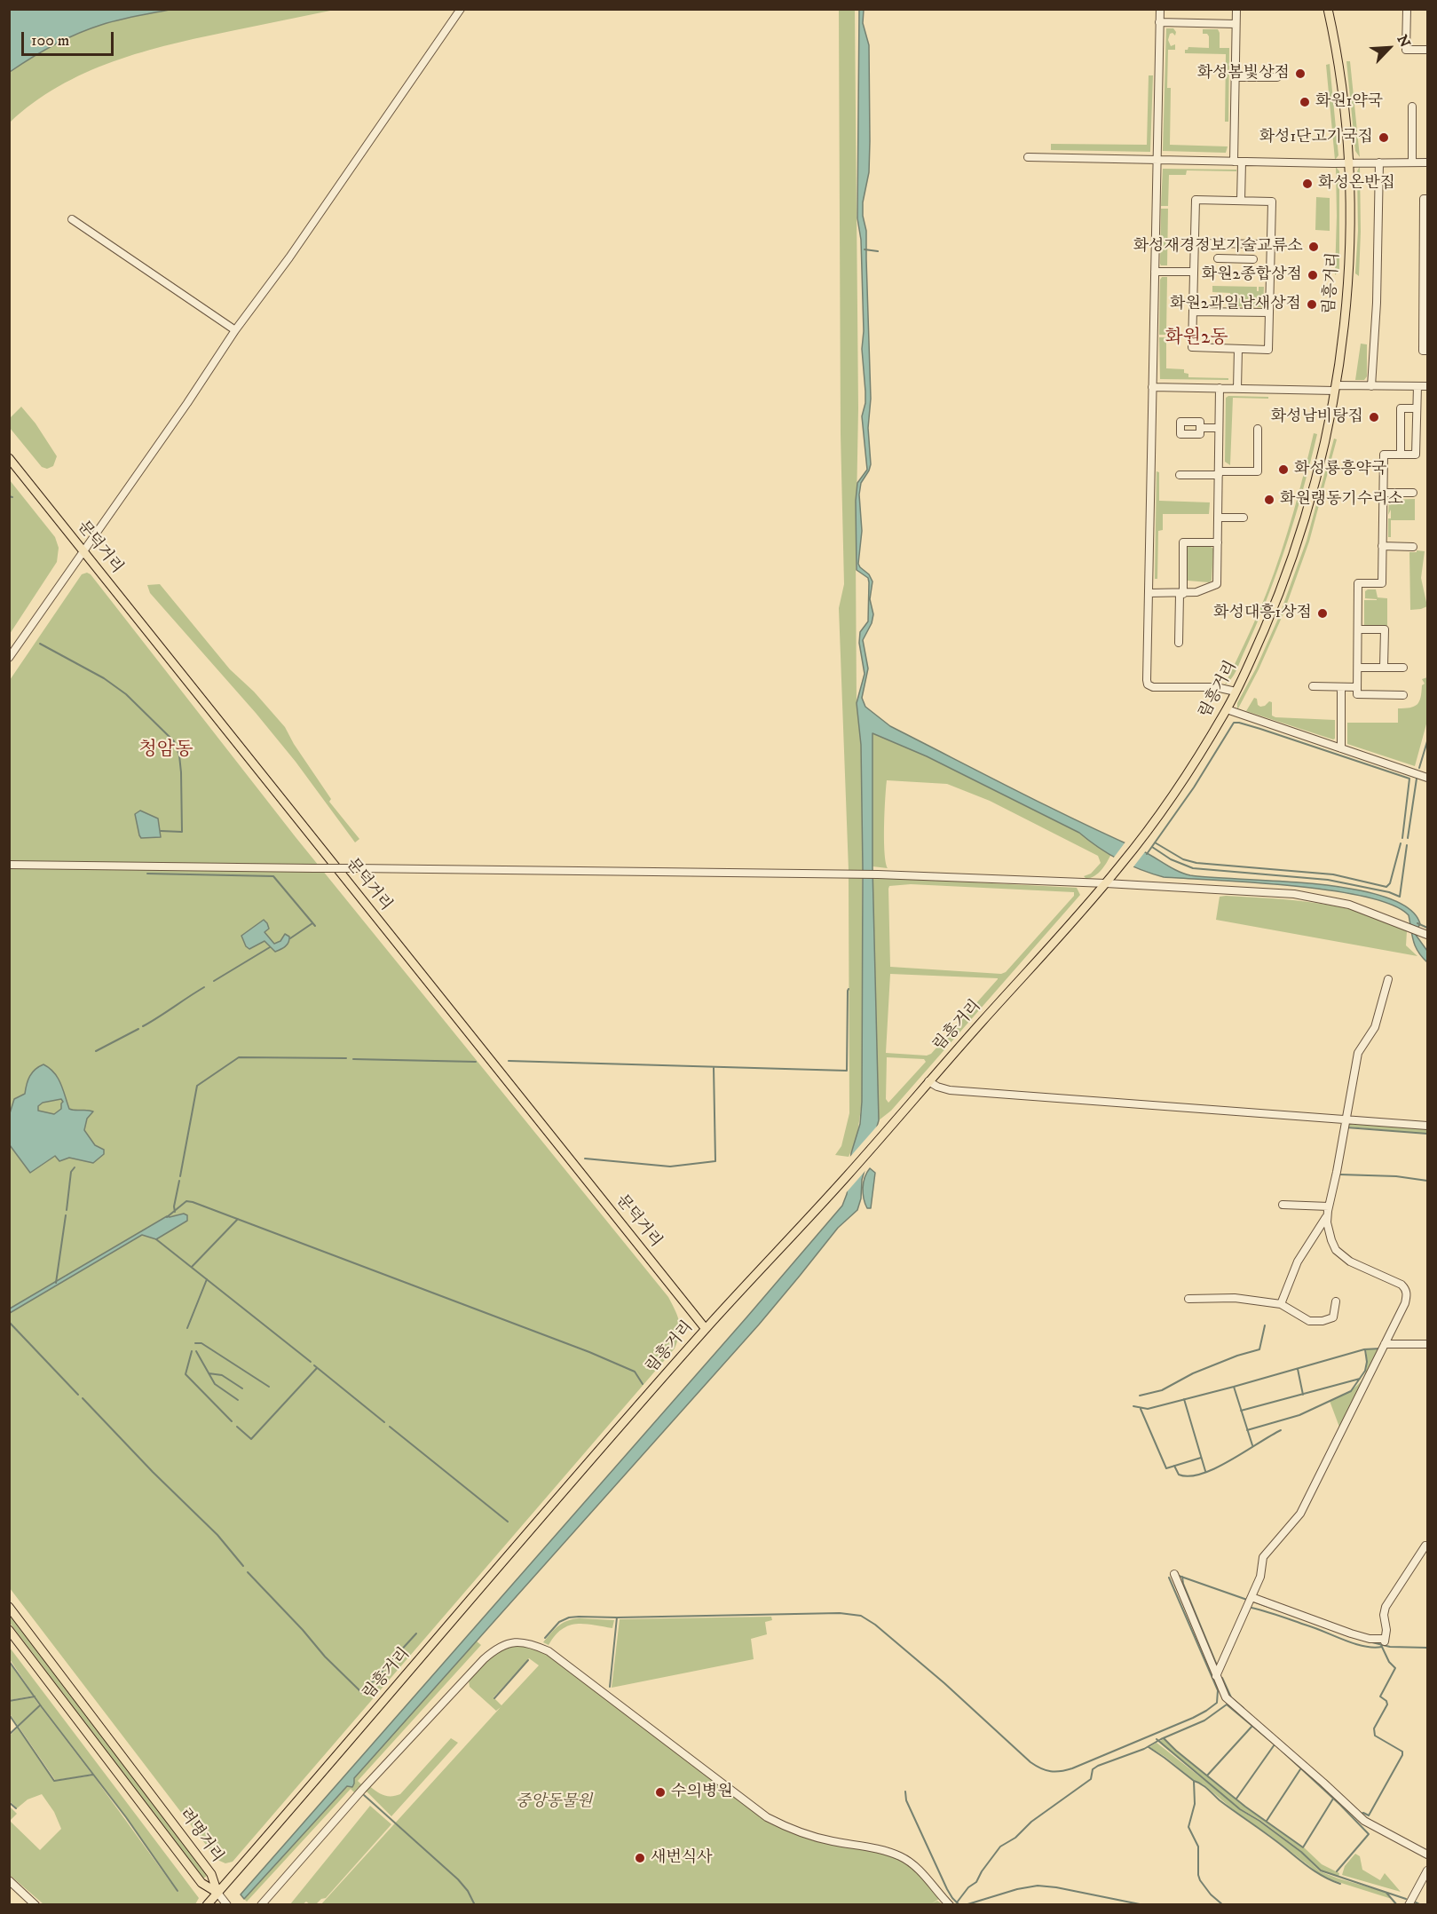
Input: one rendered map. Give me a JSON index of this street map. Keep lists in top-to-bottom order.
{
  "streets": {
    "main road": ["림흥거리", "문덕거리", "려명거리"]
  },
  "crossings": [
    ["림흥거리", "문덕거리"],
    ["림흥거리", "려명거리"]
  ],
  "districts": ["화원2동", "청암동"],
  "parks": ["중앙동물원"],
  "places": [
    "화성봄빛상점",
    "화원1약국",
    "화성1단고기국집",
    "화성온반집",
    "화성재경정보기술교류소",
    "화원2종합상점",
    "화원2과일남새상점",
    "화성남비탕집",
    "화성룡흥약국",
    "화원랭동기수리소",
    "화성대흥1상점",
    "수의병원",
    "새번식사"
  ],
  "scale_bar": "100 m",
  "north": "top right"
}
